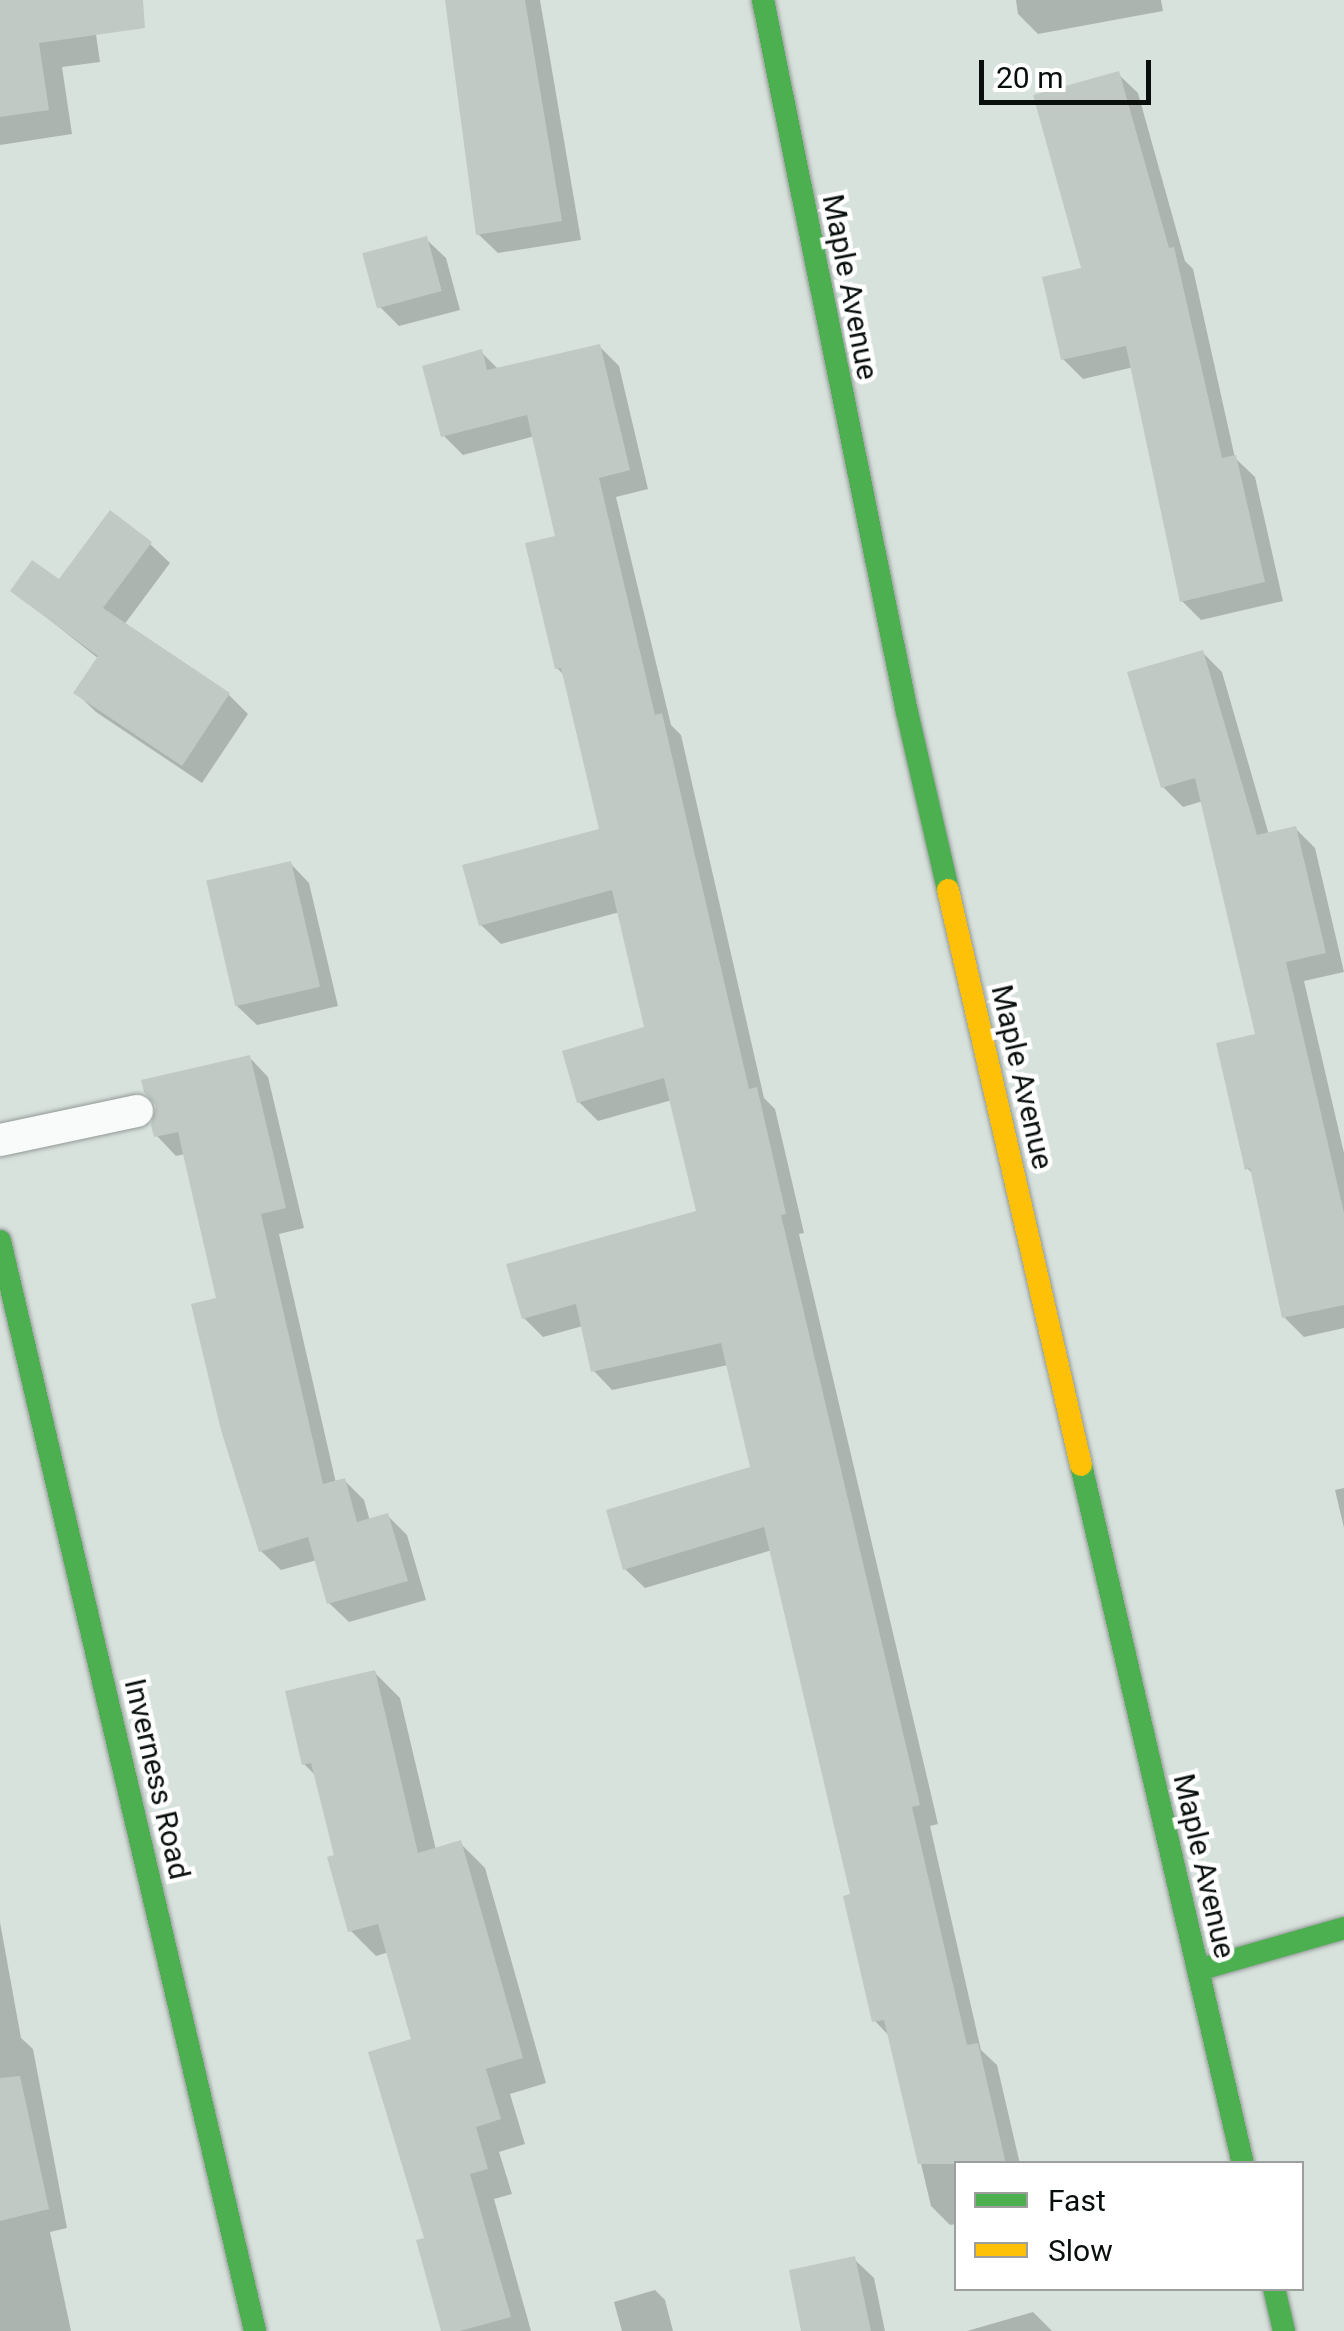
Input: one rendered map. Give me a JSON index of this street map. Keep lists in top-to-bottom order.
{
  "streets": {
    "main road": ["Maple Avenue", "Inverness Road"]
  },
  "legend": ["Fast", "Slow"],
  "scale_bar": "20 m"
}
